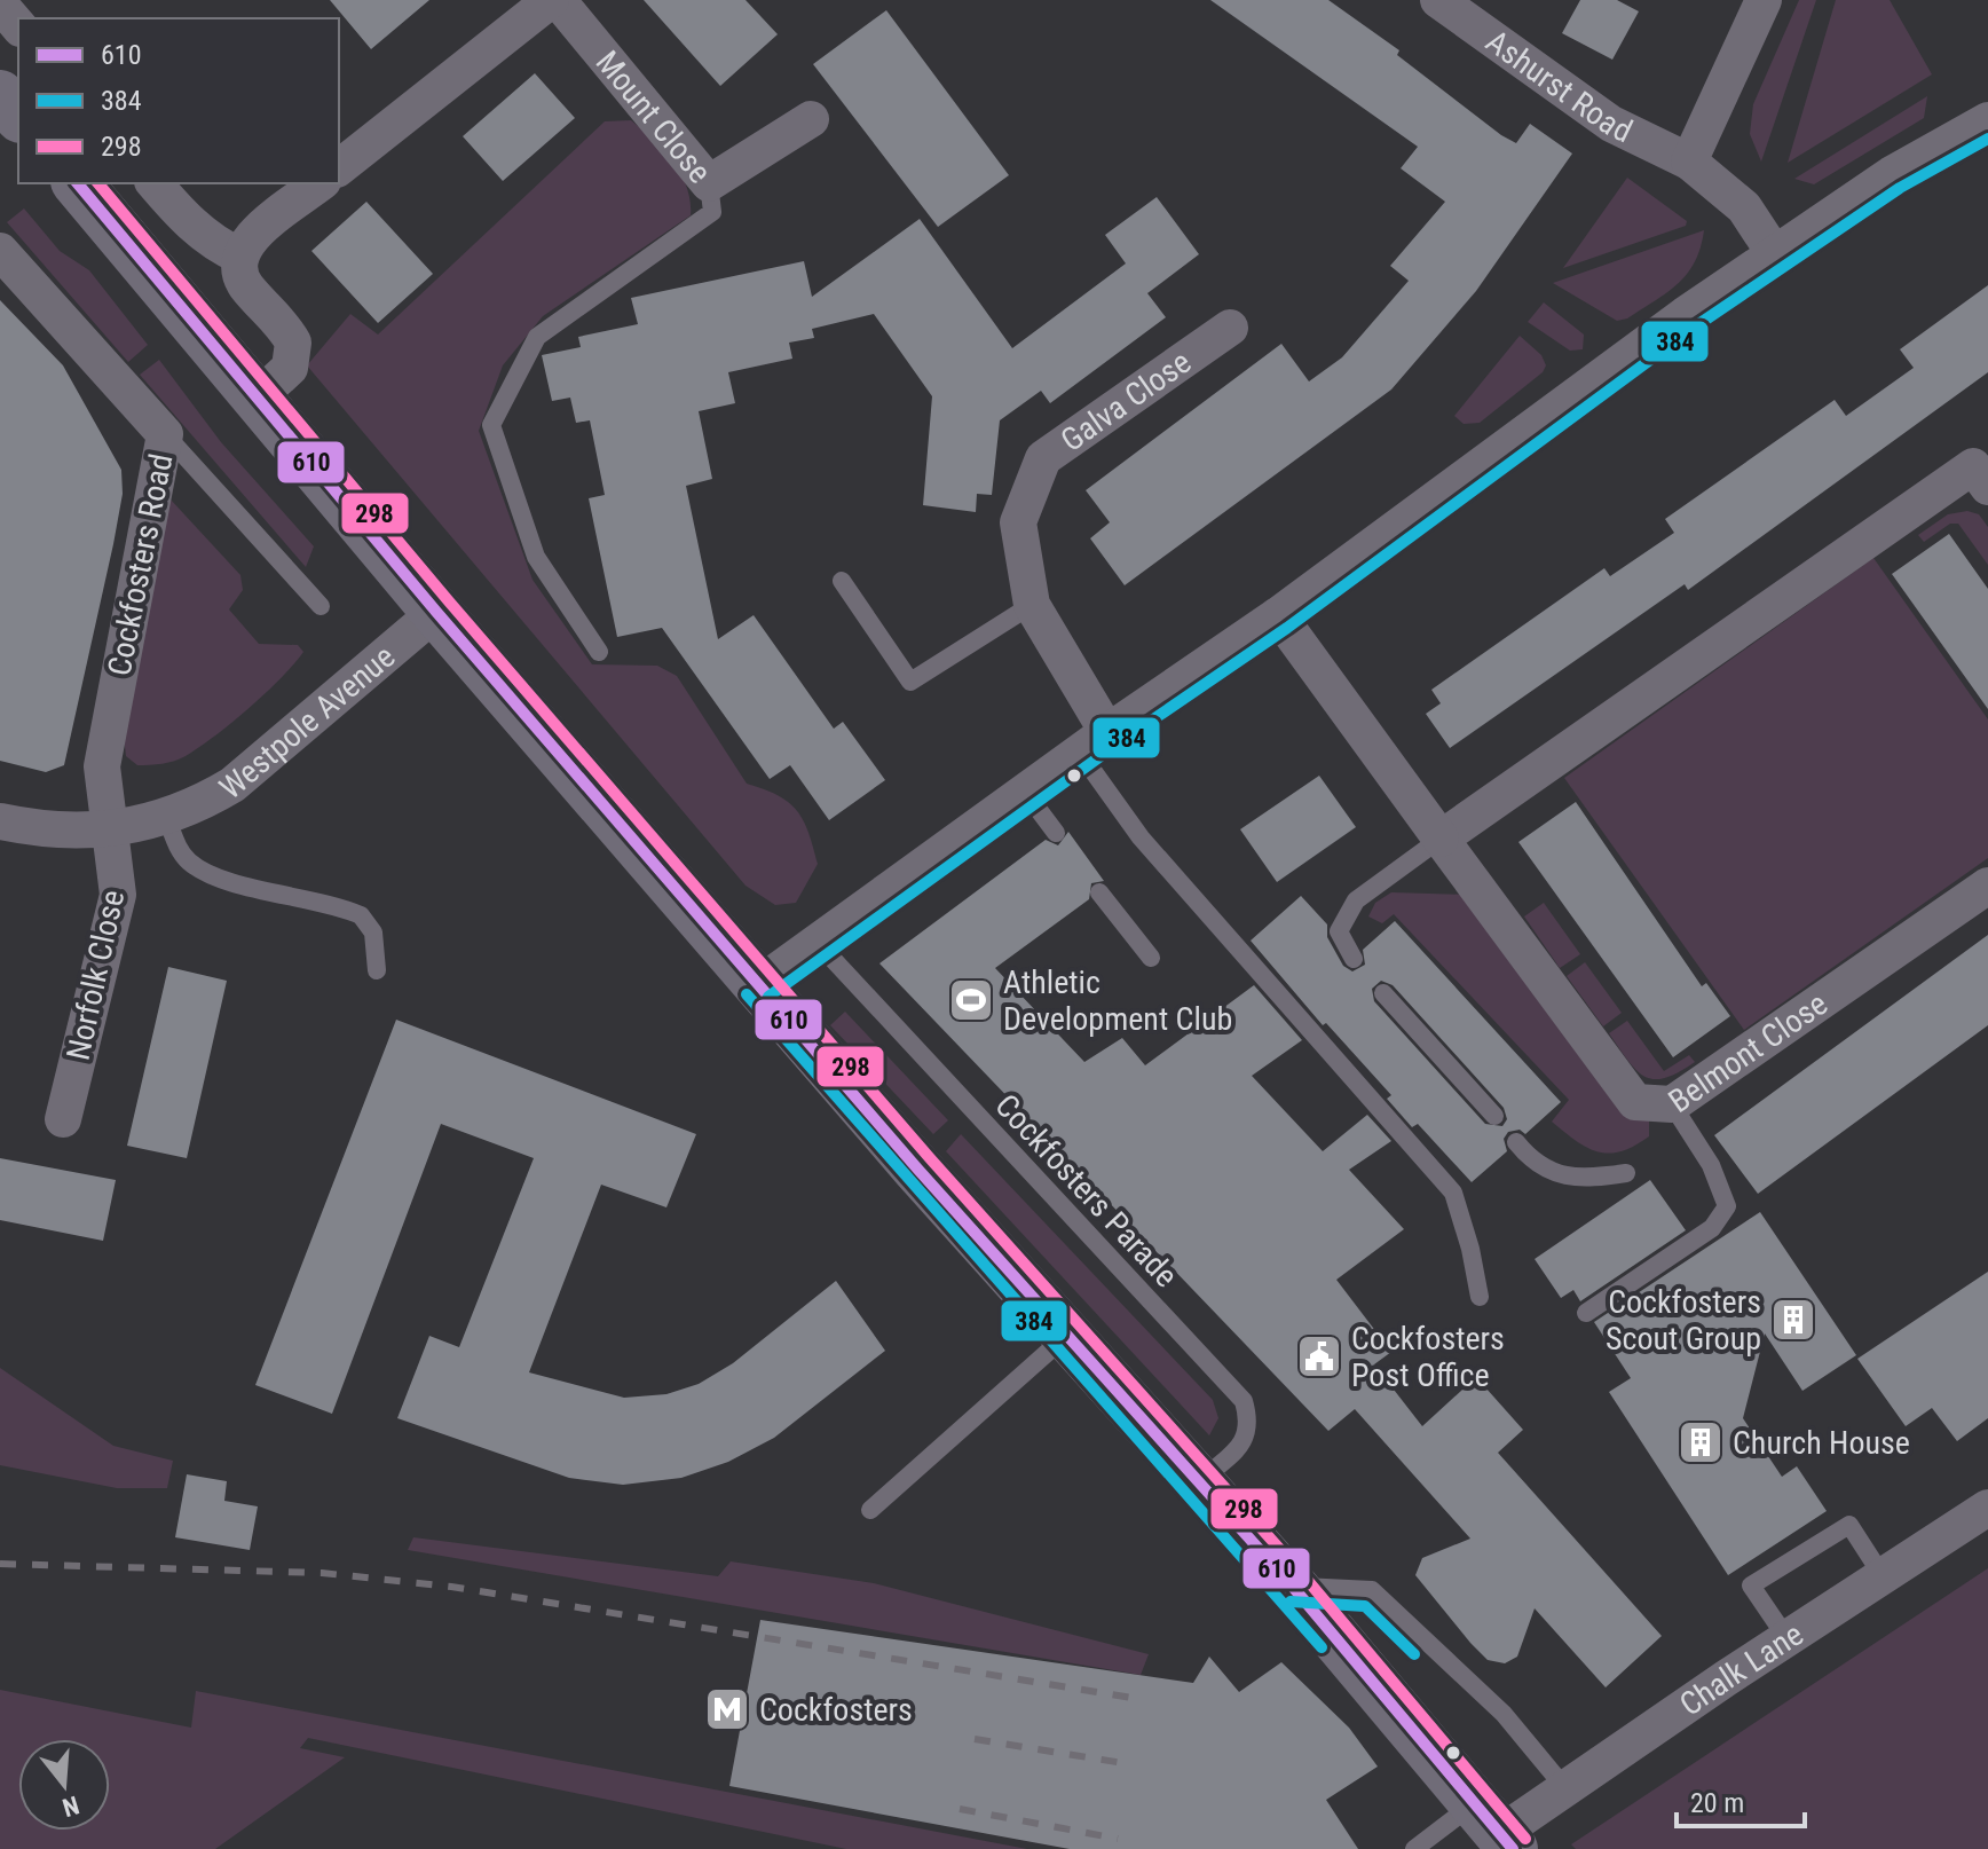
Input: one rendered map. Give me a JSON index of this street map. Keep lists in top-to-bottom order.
{
  "streets": {
    "street": [
      "Ashurst Road",
      "Mount Close",
      "Galva Close",
      "Cockfosters Road",
      "Westpole Avenue",
      "Norfolk Close",
      "Belmont Close",
      "Chalk Lane"
    ],
    "lane": ["Cockfosters Parade"]
  },
  "crossings": [
    ["Cockfosters Road", "Westpole Avenue"],
    ["Cockfosters Road", "Norfolk Close"],
    ["Westpole Avenue", "Norfolk Close"]
  ],
  "places": {
    "sports": ["Athletic Development Club"],
    "building": ["Cockfosters Scout Group", "Church House"],
    "public building": ["Cockfosters Post Office"],
    "metro station": ["Cockfosters"]
  },
  "lines": ["transit line 384", "transit line 610", "transit line 298"],
  "legend": ["610", "384", "298"],
  "scale_bar": "20 m",
  "north": "bottom"
}
